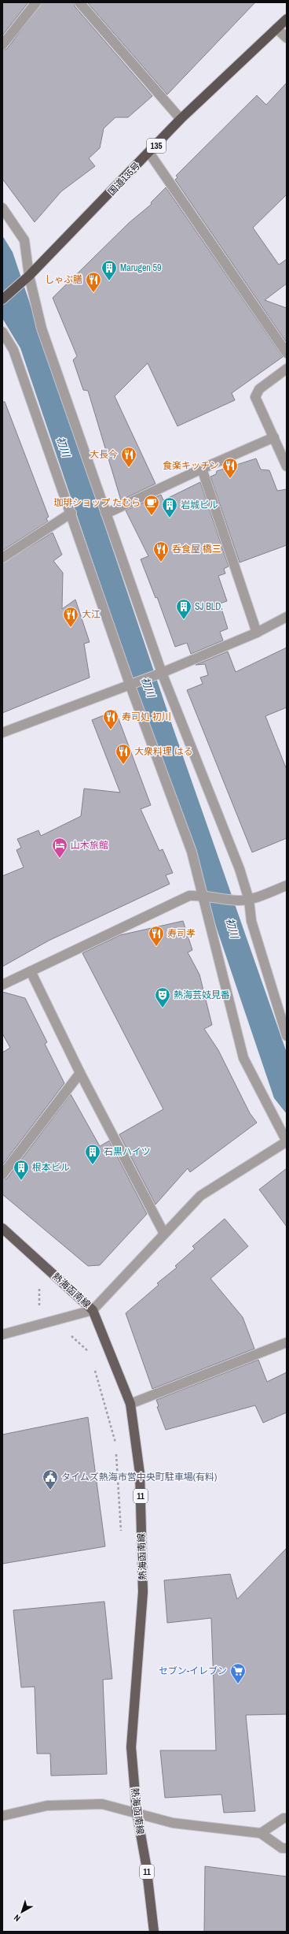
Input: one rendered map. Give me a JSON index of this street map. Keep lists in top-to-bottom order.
{
  "streets": {
    "highway": ["135", "国道135号"],
    "main road": ["熱海函南線", "11"]
  },
  "water": ["初川"],
  "places": {
    "building": [
      "Marugen 59",
      "岩城ビル",
      "SJ BLD.",
      "石黒ハイツ",
      "根本ビル"
    ],
    "restaurant": [
      "しゃぶ膳",
      "大長今",
      "食楽キッチン",
      "呑食屋 橋三",
      "大江",
      "寿司処 初川",
      "大衆料理 はる",
      "寿司孝"
    ],
    "cafe": ["珈琲ショップ たむら"],
    "hotel": ["山木旅館"],
    "theatre": ["熱海芸妓見番"],
    "public building": ["タイムズ熱海市営中央町駐車場(有料)"],
    "supermarket": ["セブン-イレブン"]
  },
  "north": "bottom left"
}
